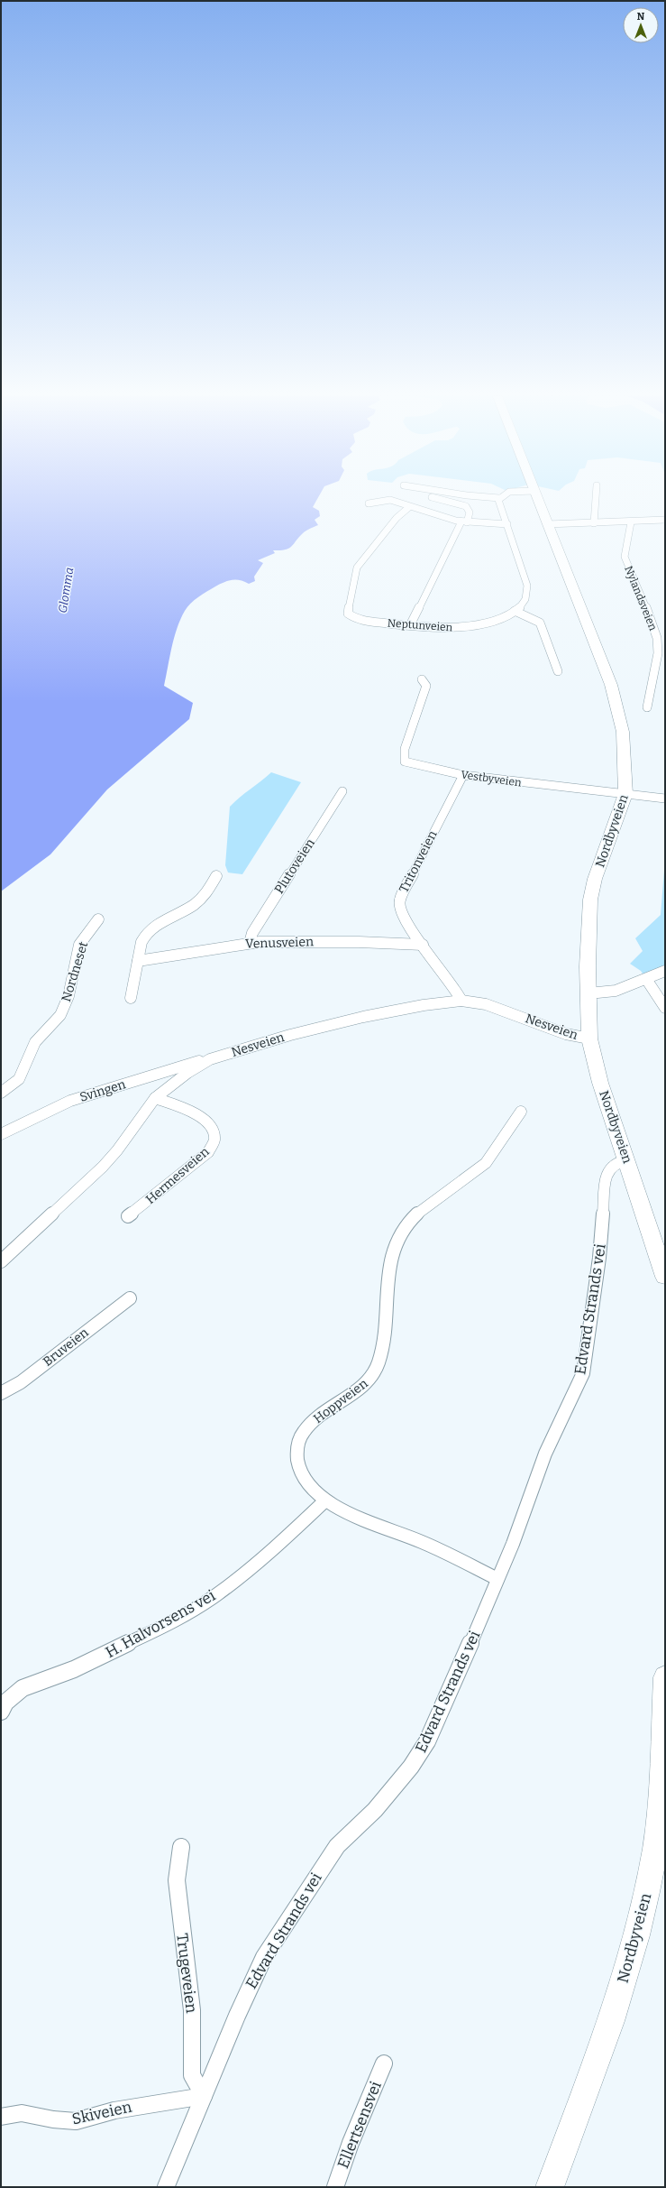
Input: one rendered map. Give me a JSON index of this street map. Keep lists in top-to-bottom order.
{
  "streets": {
    "main road": ["Nordbyveien"],
    "street": [
      "Nylandsveien",
      "Neptunveien",
      "Vestbyveien",
      "Tritonveien",
      "Plutoveien",
      "Venusveien",
      "Nordneset",
      "Nesveien",
      "Svingen",
      "Hermesveien",
      "Edvard Strands vei",
      "Bruveien",
      "Hoppveien",
      "H. Halvorsens vei",
      "Trugeveien",
      "Skiveien",
      "Ellertsensvei"
    ]
  },
  "crossings": [
    ["Vestbyveien", "Nordbyveien"],
    ["Vestbyveien", "Tritonveien"],
    ["Nordbyveien", "Nesveien"],
    ["Nordbyveien", "Edvard Strands vei"],
    ["Tritonveien", "Venusveien"],
    ["Tritonveien", "Nesveien"],
    ["Plutoveien", "Venusveien"],
    ["Nesveien", "Svingen"],
    ["Nesveien", "Hermesveien"],
    ["Edvard Strands vei", "Hoppveien"],
    ["Edvard Strands vei", "Trugeveien"],
    ["Edvard Strands vei", "Skiveien"],
    ["Hoppveien", "H. Halvorsens vei"],
    ["Trugeveien", "Skiveien"]
  ],
  "water": ["Glomma"],
  "north": "top"
}
